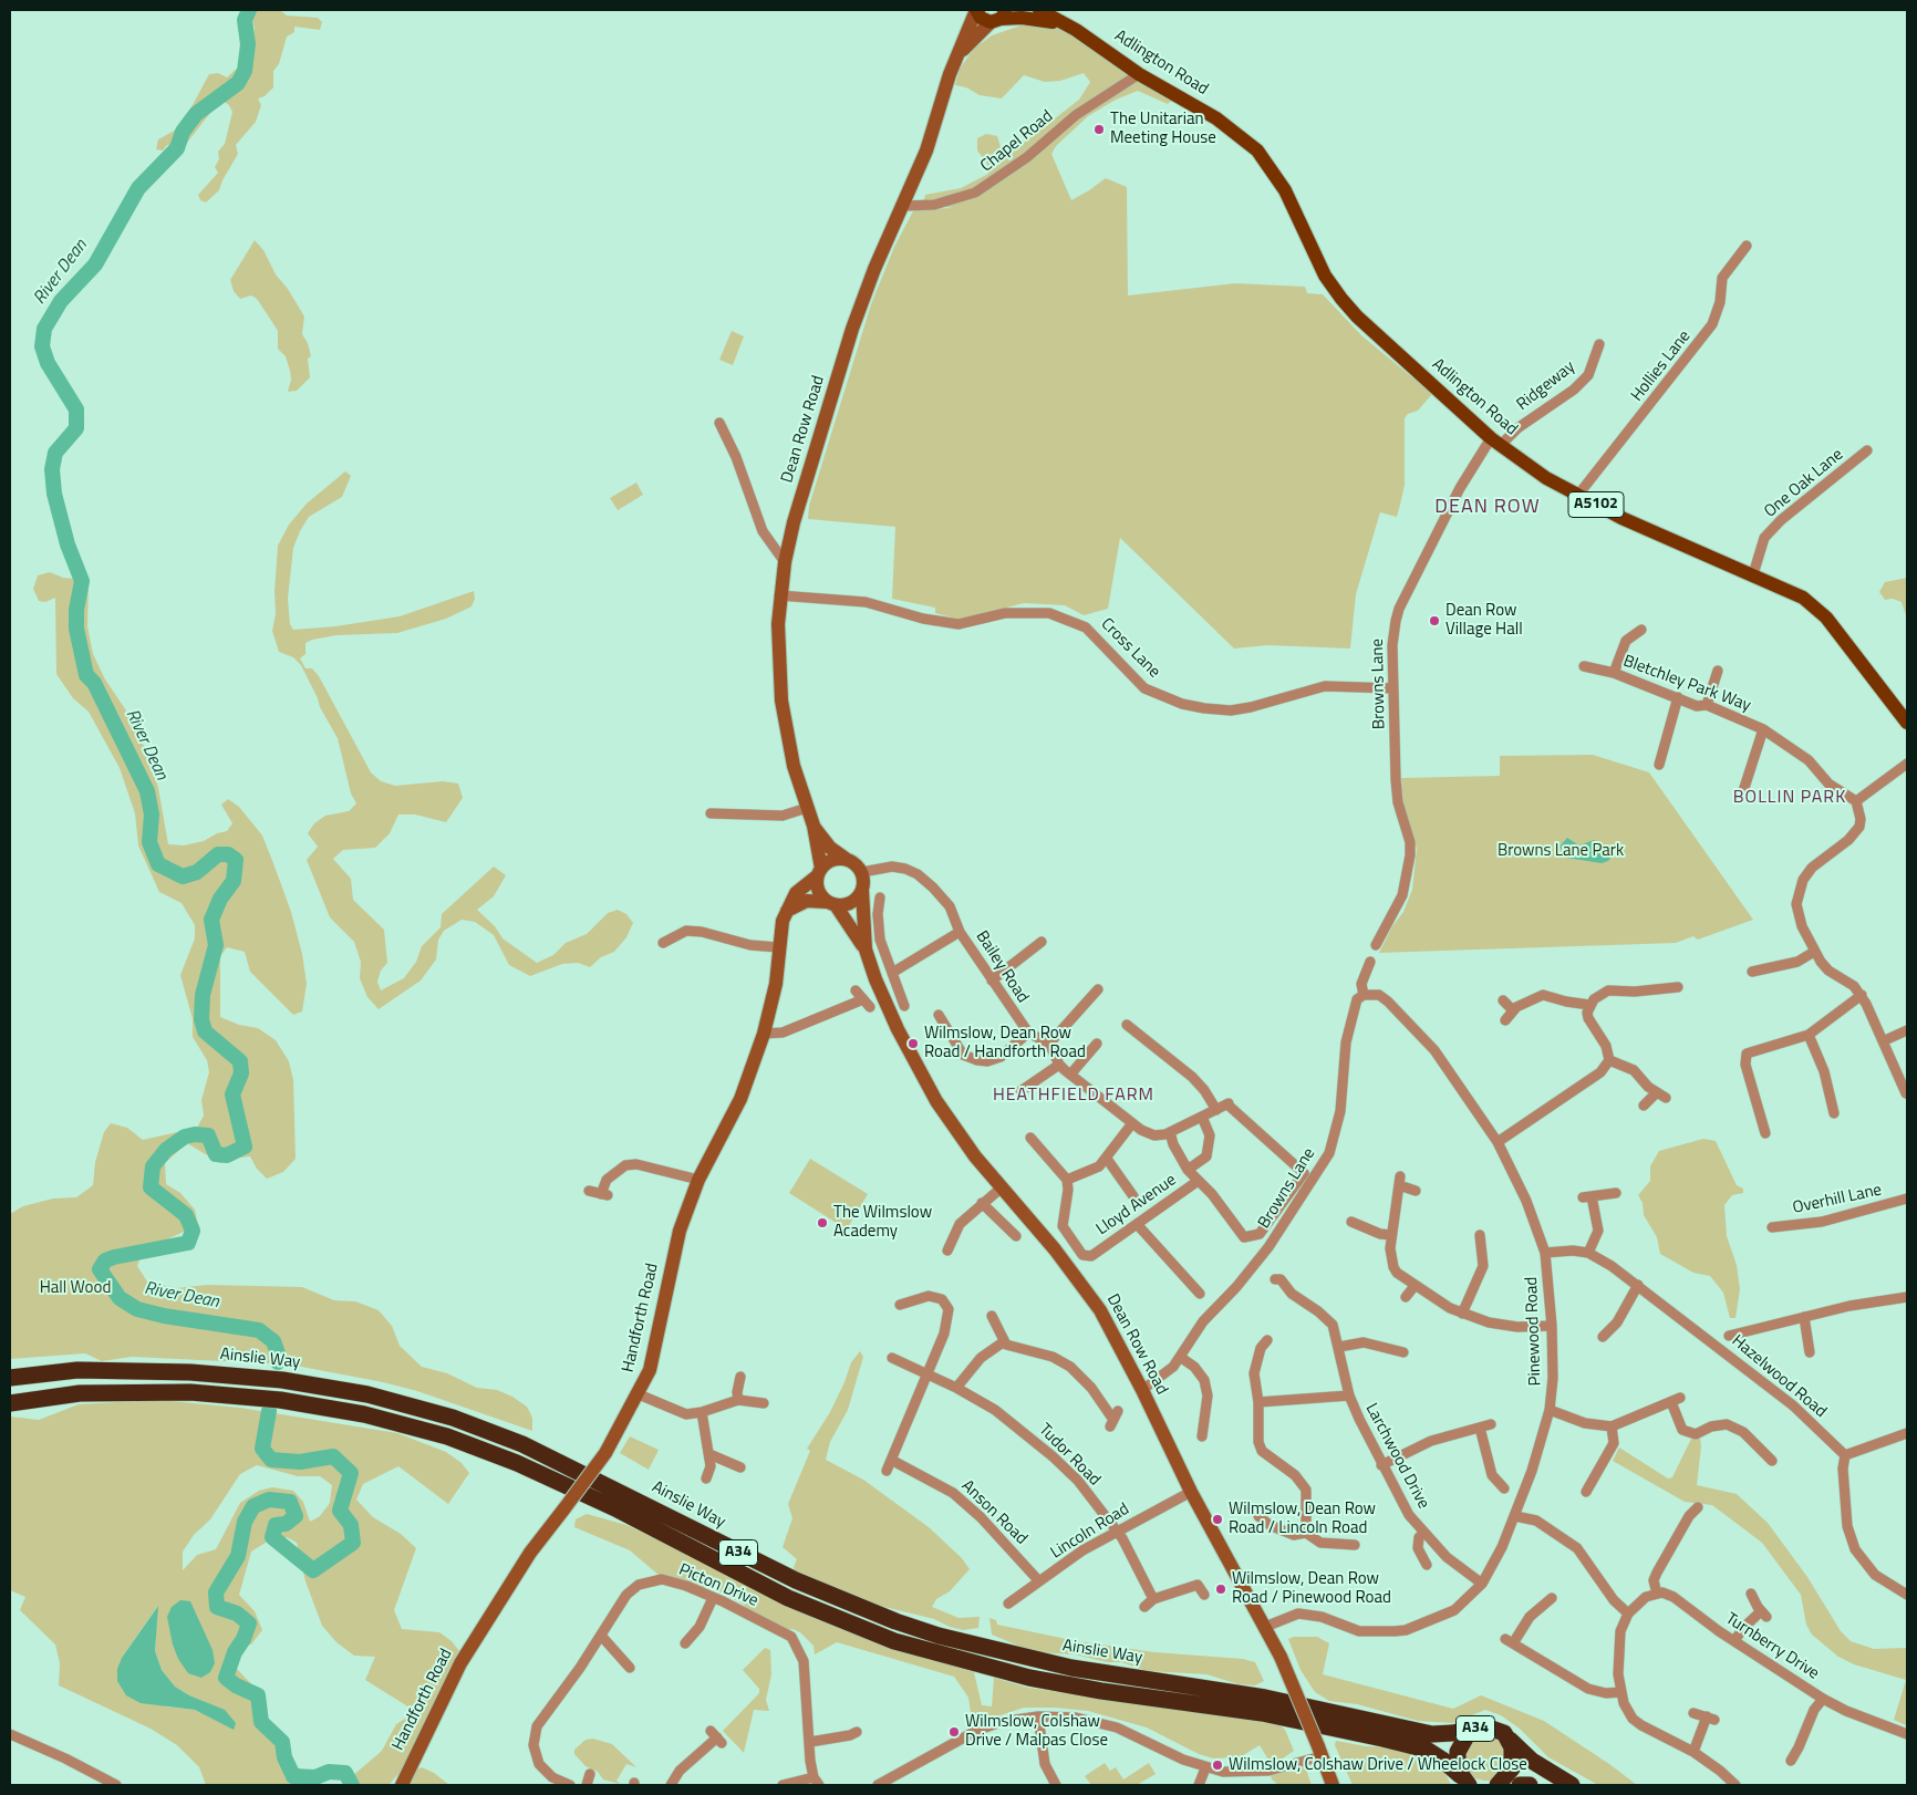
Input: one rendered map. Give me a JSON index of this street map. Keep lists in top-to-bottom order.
{
  "streets": {
    "highway": ["Ainslie Way", "A34"],
    "main road": [
      "Adlington Road",
      "Dean Row Road",
      "A5102",
      "Handforth Road"
    ],
    "street": [
      "Chapel Road",
      "Hollies Lane",
      "Ridgeway",
      "One Oak Lane",
      "Cross Lane",
      "Browns Lane",
      "Bletchley Park Way",
      "Bailey Road",
      "Overhill Lane",
      "Lloyd Avenue",
      "Pinewood Road",
      "Hazelwood Road",
      "Tudor Road",
      "Larchwood Drive",
      "Anson Road",
      "Lincoln Road",
      "Picton Drive",
      "Turnberry Drive"
    ]
  },
  "crossings": [
    ["Adlington Road", "Chapel Road"],
    ["Adlington Road", "Hollies Lane"],
    ["Adlington Road", "Ridgeway"],
    ["Adlington Road", "Dean Row Road"],
    ["Adlington Road", "One Oak Lane"],
    ["Adlington Road", "Browns Lane"],
    ["Chapel Road", "Dean Row Road"],
    ["Ridgeway", "Browns Lane"],
    ["Dean Row Road", "Cross Lane"],
    ["Dean Row Road", "Browns Lane"],
    ["Dean Row Road", "Bailey Road"],
    ["Dean Row Road", "Handforth Road"],
    ["Dean Row Road", "Pinewood Road"],
    ["Dean Row Road", "Lincoln Road"],
    ["Cross Lane", "Browns Lane"],
    ["Browns Lane", "Pinewood Road"],
    ["Bailey Road", "Handforth Road"],
    ["Pinewood Road", "Larchwood Drive"],
    ["Ainslie Way", "A34"],
    ["Tudor Road", "Lincoln Road"],
    ["Anson Road", "Lincoln Road"]
  ],
  "districts": ["DEAN ROW", "BOLLIN PARK", "HEATHFIELD FARM"],
  "water": ["River Dean"],
  "parks": ["Browns Lane Park", "Hall Wood"],
  "places": [
    "The Unitarian Meeting House",
    "Dean Row Village Hall",
    "Wilmslow, Dean Row Road / Handforth Road",
    "The Wilmslow Academy",
    "Wilmslow, Dean Row Road / Lincoln Road",
    "Wilmslow, Dean Row Road / Pinewood Road",
    "Wilmslow, Colshaw Drive / Malpas Close",
    "Wilmslow, Colshaw Drive / Wheelock Close"
  ]
}
